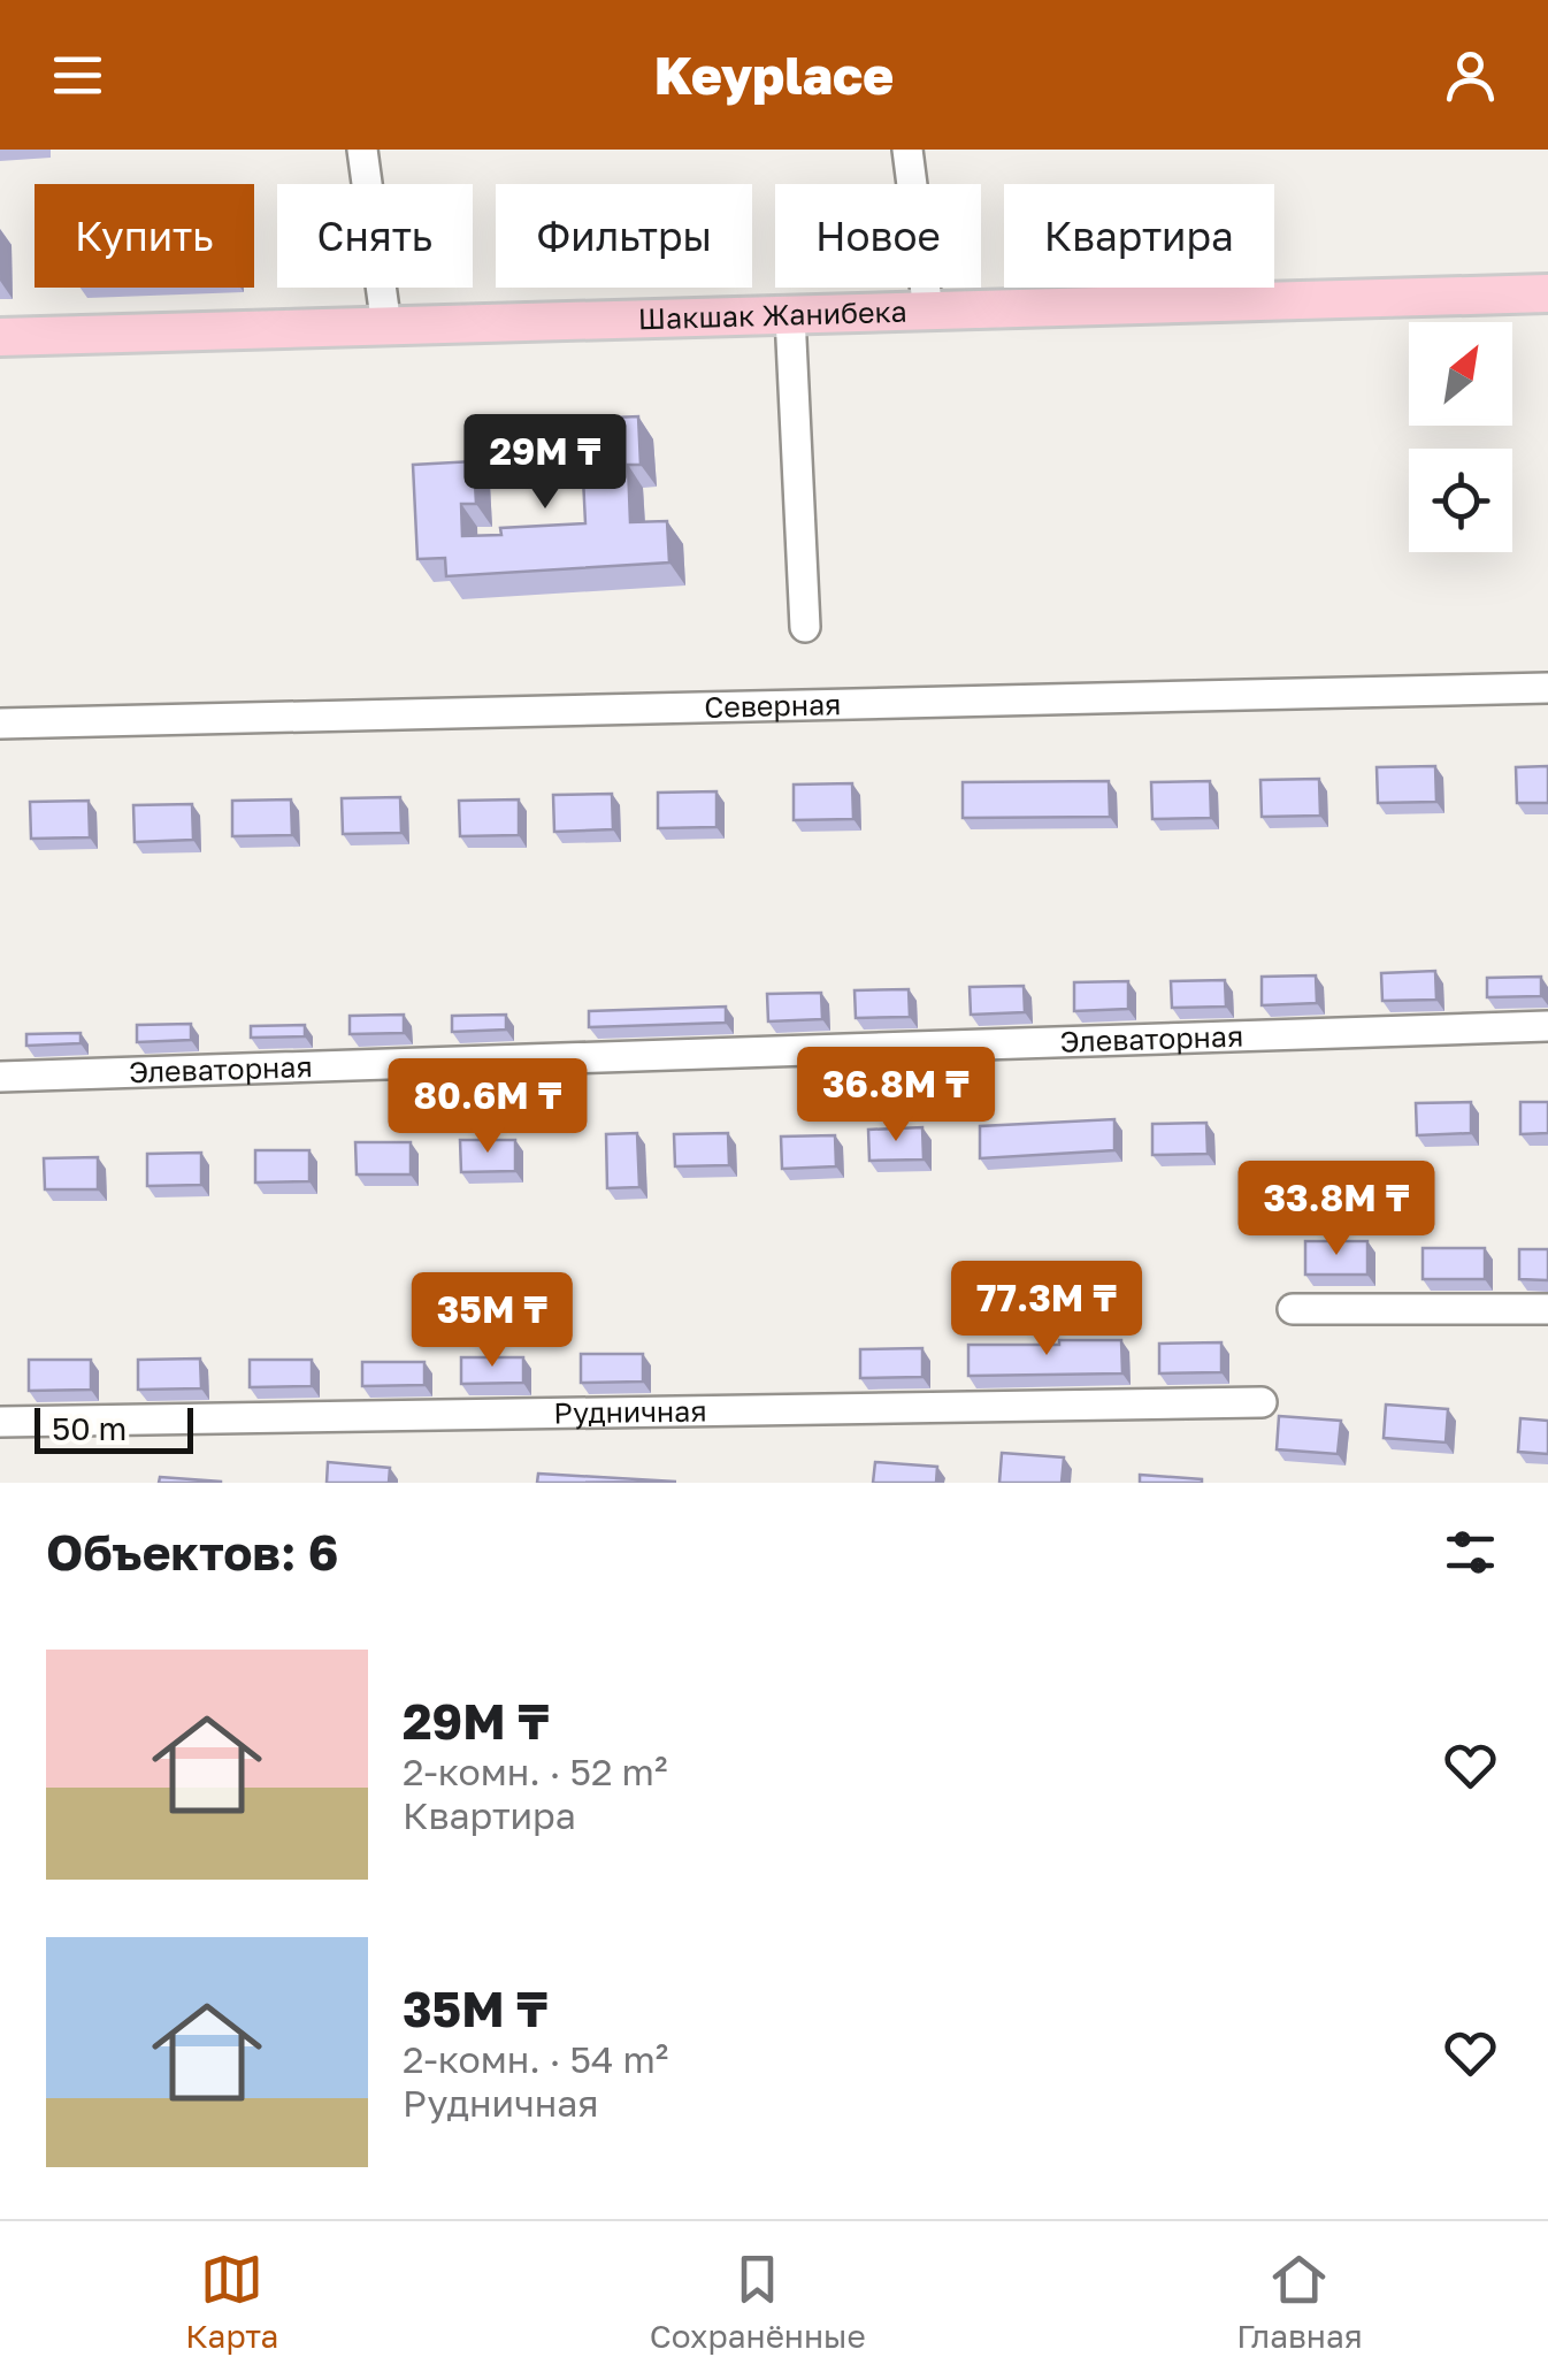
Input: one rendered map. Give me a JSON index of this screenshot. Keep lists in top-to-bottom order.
{
  "streets": {
    "main road": ["Шакшак Жанибека"],
    "street": ["Северная", "Элеваторная", "Рудничная"]
  },
  "scale_bar": "50 m",
  "north": "top right",
  "page": {
    "header": "Keyplace",
    "chip": [
      "Купить",
      "Снять",
      "Фильтры",
      "Новое",
      "Квартира"
    ],
    "price": [
      "29M ₸",
      "36.8M ₸",
      "80.6M ₸",
      "33.8M ₸",
      "77.3M ₸",
      "35M ₸"
    ],
    "scale": "50 m",
    "heading": "Объектов: 6",
    "list": [
      {
        "name": "29M ₸",
        "note": "2-комн. · 52 m² · Квартира"
      },
      {
        "name": "35M ₸",
        "note": "2-комн. · 54 m² · Рудничная"
      }
    ],
    "tabs": ["Карта", "Сохранённые", "Главная"]
  }
}
